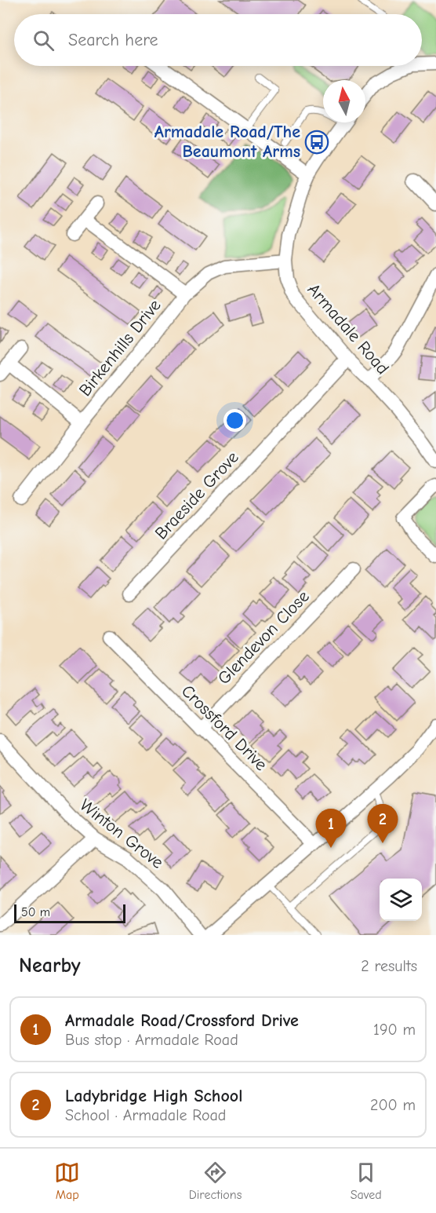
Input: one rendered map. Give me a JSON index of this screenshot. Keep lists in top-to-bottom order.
{
  "streets": {
    "street": [
      "Armadale Road",
      "Birkenhills Drive",
      "Braeside Grove",
      "Glendevon Close",
      "Crossford Drive",
      "Winton Grove"
    ]
  },
  "crossings": [
    ["Armadale Road", "Birkenhills Drive"],
    ["Armadale Road", "Braeside Grove"],
    ["Glendevon Close", "Crossford Drive"]
  ],
  "places": {
    "bus stop": ["Armadale Road/The Beaumont Arms"]
  },
  "scale_bar": "50 m",
  "north": "top",
  "page": {
    "search": "Search here",
    "pins": ["2", "1"],
    "scale": "50 m",
    "heading": ["Nearby", "2 results"],
    "list": [
      {
        "mark": "1",
        "name": "Armadale Road/Crossford Drive",
        "note": "Bus stop · Armadale Road",
        "value": "190 m"
      },
      {
        "mark": "2",
        "name": "Ladybridge High School",
        "note": "School · Armadale Road",
        "value": "200 m"
      }
    ],
    "nav": ["Map", "Directions", "Saved"]
  }
}
